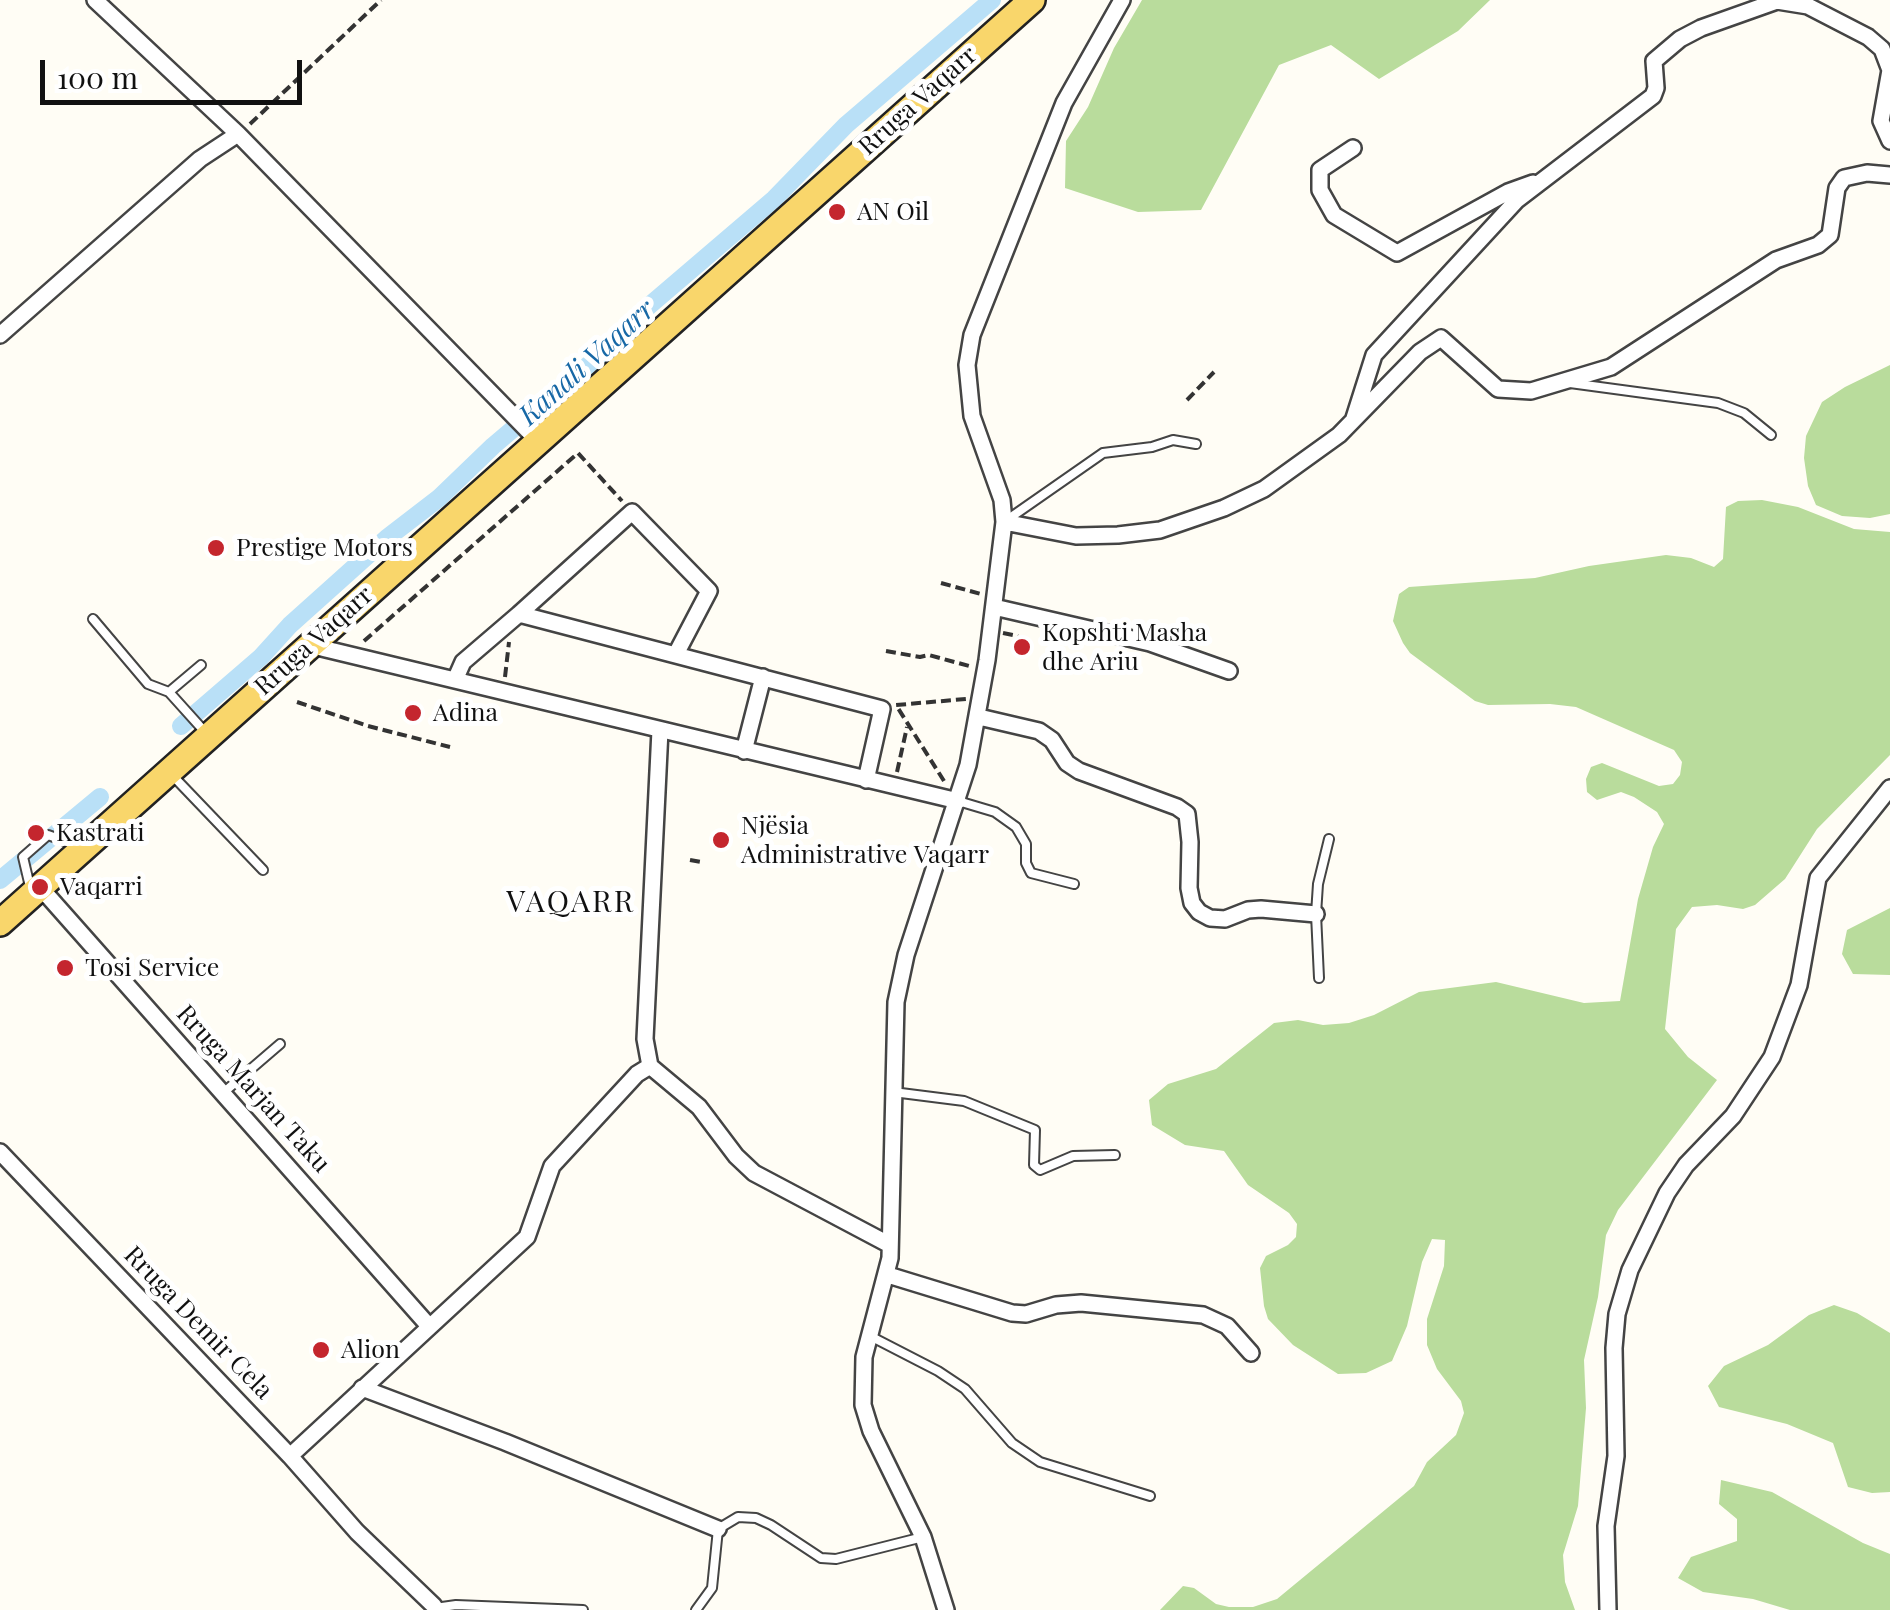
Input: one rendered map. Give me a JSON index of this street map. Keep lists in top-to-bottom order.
{
  "streets": {
    "main road": ["Rruga Vaqarr"],
    "street": ["Rruga Marjan Taku", "Rruga Demir Cela"]
  },
  "crossings": [
    ["Rruga Vaqarr", "Rruga Marjan Taku"]
  ],
  "districts": ["VAQARR"],
  "water": ["Kanali Vaqarr"],
  "places": [
    "AN Oil",
    "Prestige Motors",
    "Kopshti Masha dhe Ariu",
    "Adina",
    "Kastrati",
    "Njësia Administrative Vaqarr",
    "Vaqarri",
    "Tosi Service",
    "Alion"
  ],
  "scale_bar": "100 m"
}
